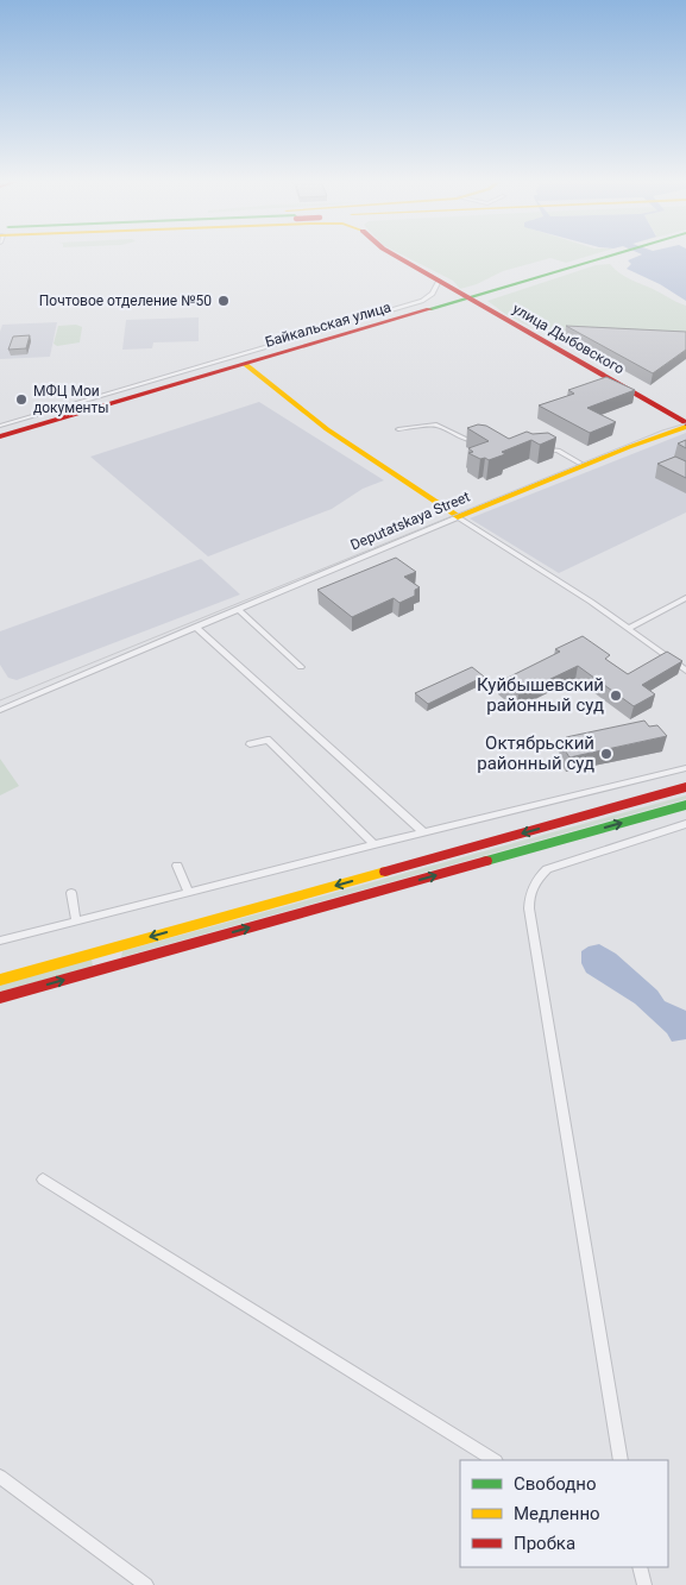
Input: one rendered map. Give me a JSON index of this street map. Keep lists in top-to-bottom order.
{
  "streets": {
    "main road": ["Байкальская улица", "улица Дыбовского", "Deputatskaya Street"]
  },
  "crossings": [
    ["Байкальская улица", "улица Дыбовского"],
    ["улица Дыбовского", "Deputatskaya Street"]
  ],
  "places": [
    "Почтовое отделение №50",
    "МФЦ Мои документы",
    "Куйбышевский районный суд",
    "Октябрьский районный суд"
  ],
  "legend": ["Свободно", "Медленно", "Пробка"]
}
